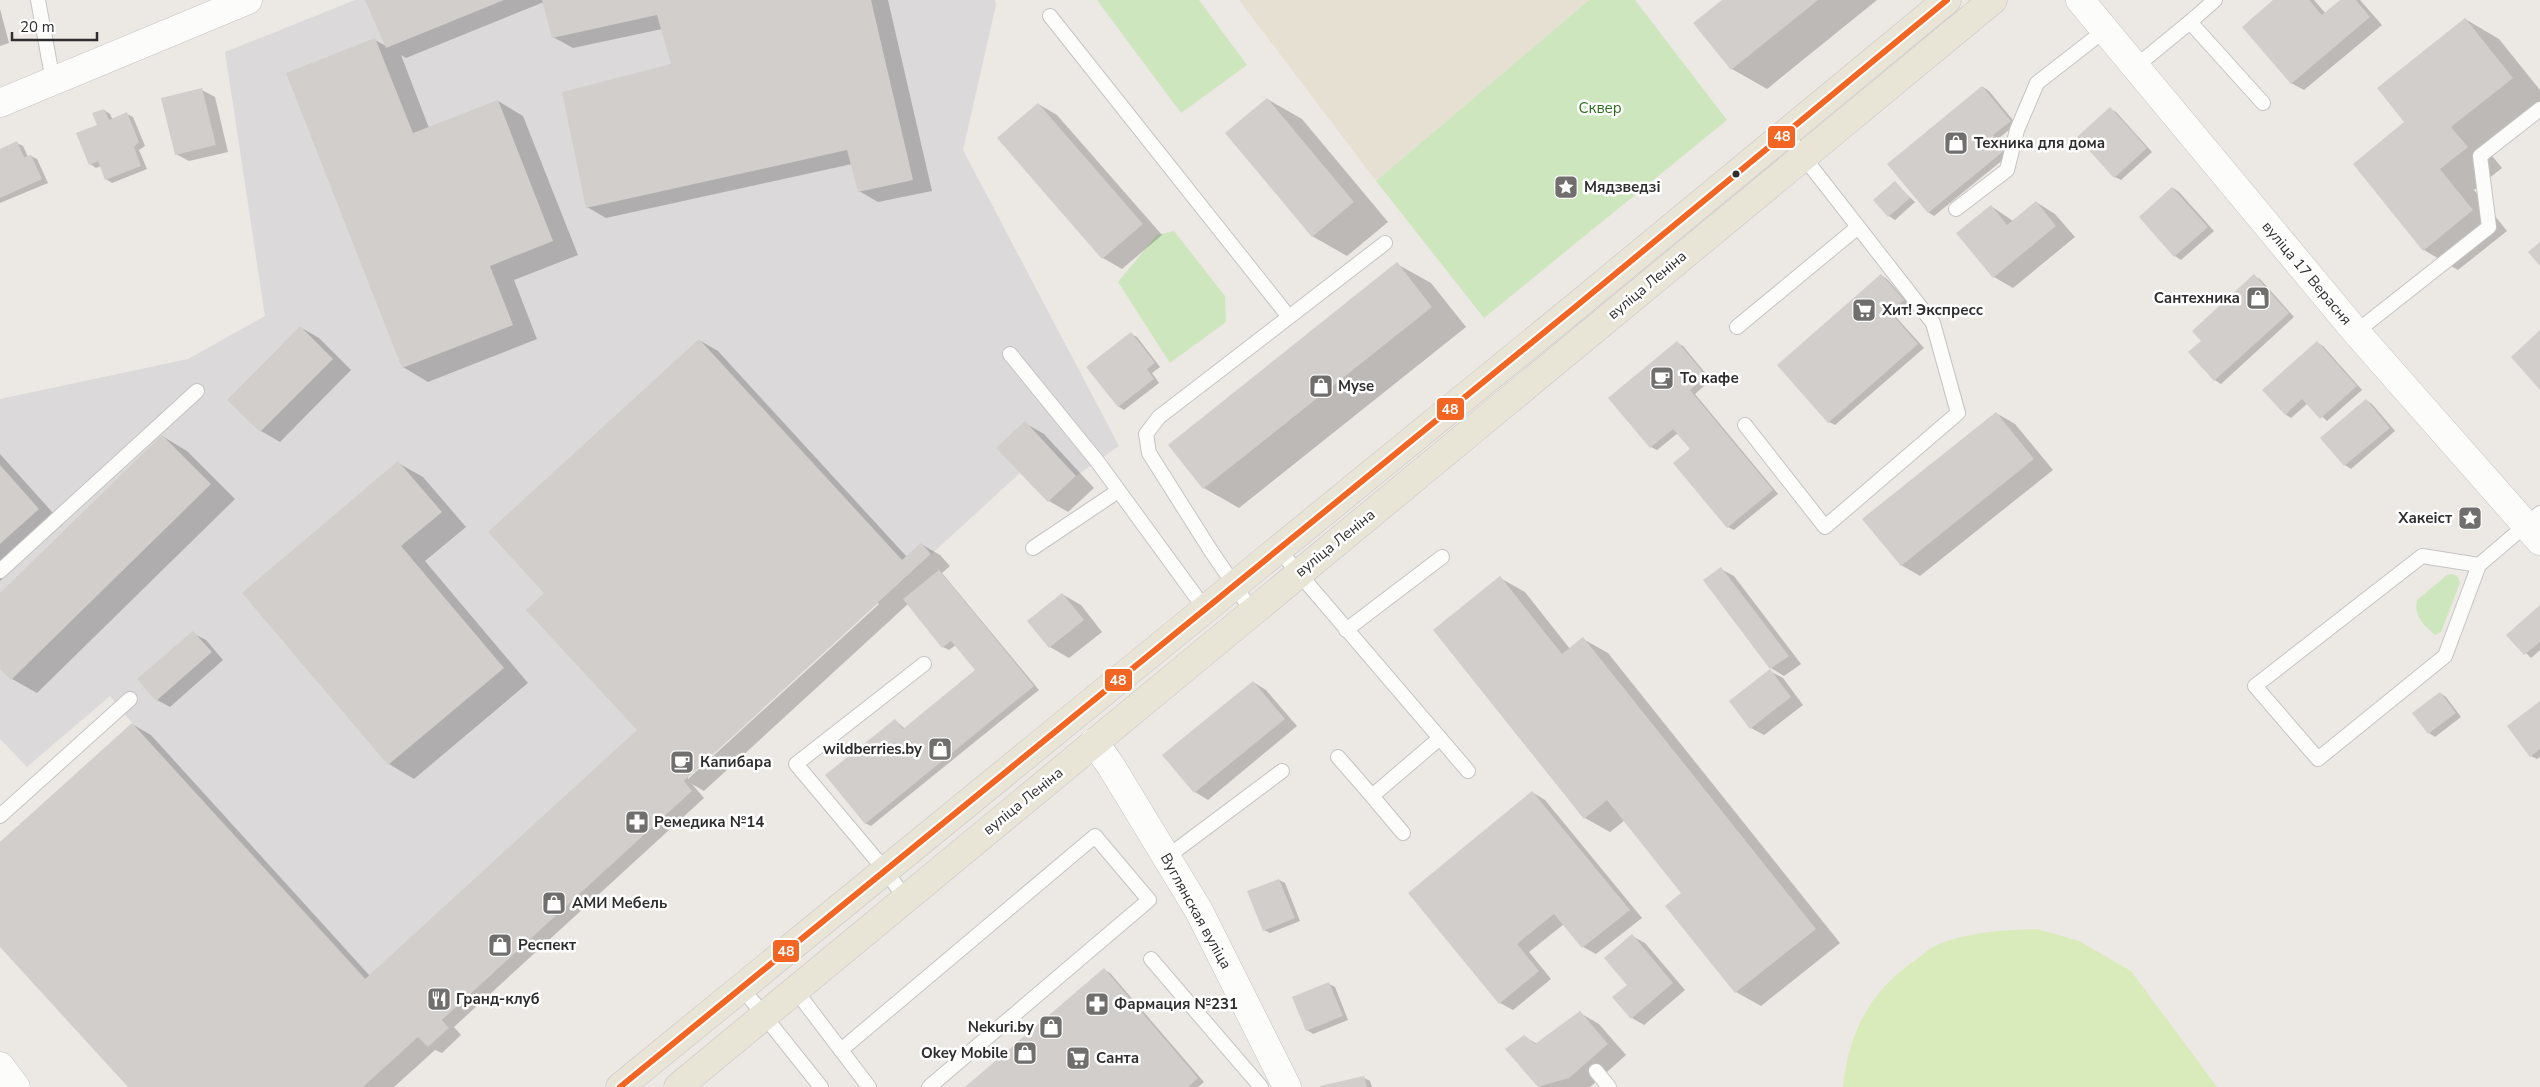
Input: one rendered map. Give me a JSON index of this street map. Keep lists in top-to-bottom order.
{
  "streets": {
    "main road": ["вуліца Леніна"],
    "street": ["вуліца 17 Верасня", "Вуглянская вуліца"]
  },
  "crossings": [
    ["вуліца Леніна", "Вуглянская вуліца"]
  ],
  "parks": ["Сквер"],
  "places": {
    "shop": [
      "Техника для дома",
      "Сантехника",
      "Myse",
      "wildberries.by",
      "АМИ Мебель",
      "Респект",
      "Nekuri.by",
      "Okey Mobile"
    ],
    "place": ["Мядзведзі", "Хакеіст"],
    "supermarket": ["Хит! Экспресс", "Санта"],
    "cafe": ["То кафе", "Капибара"],
    "pharmacy": ["Ремедика №14", "Фармация №231"],
    "restaurant": ["Гранд-клуб"]
  },
  "lines": ["transit line 48"],
  "scale_bar": "20 m"
}
